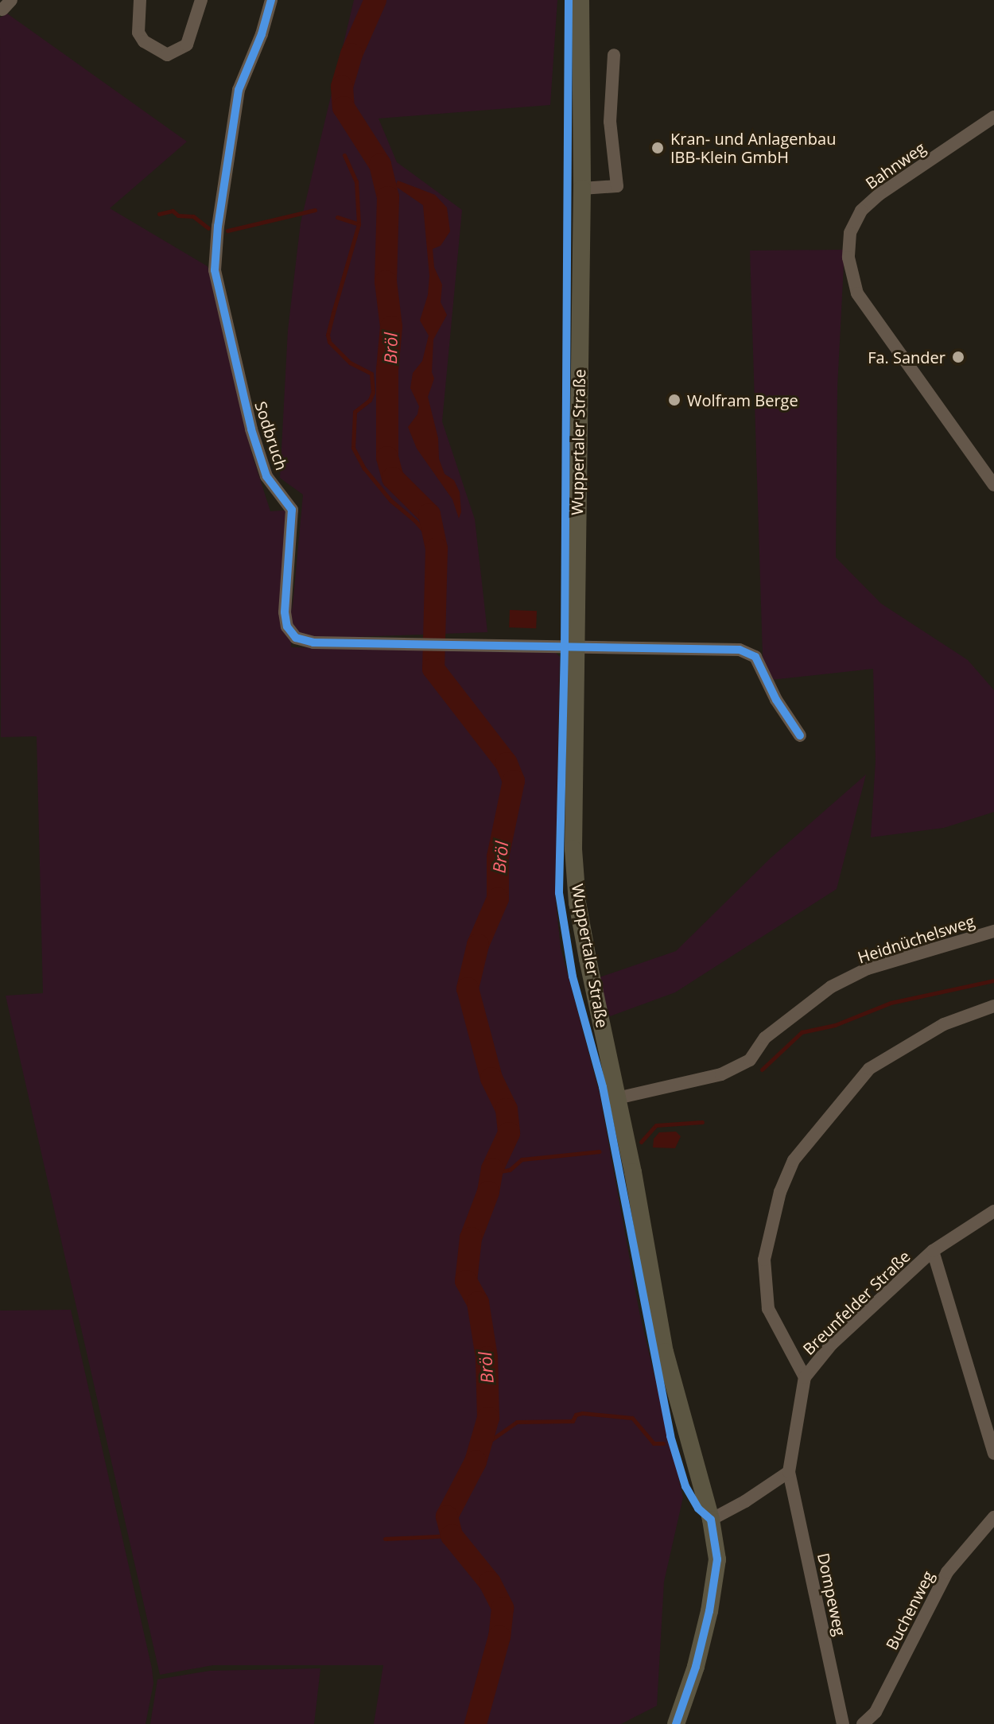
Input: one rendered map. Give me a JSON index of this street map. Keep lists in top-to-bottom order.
{
  "streets": {
    "main road": ["Wuppertaler Straße"],
    "street": [
      "Bahnweg",
      "Sodbruch",
      "Heidnüchelsweg",
      "Breunfelder Straße",
      "Dompeweg",
      "Buchenweg"
    ]
  },
  "crossings": [
    ["Sodbruch", "Wuppertaler Straße"],
    ["Wuppertaler Straße", "Heidnüchelsweg"],
    ["Breunfelder Straße", "Dompeweg"]
  ],
  "water": ["Bröl"],
  "places": ["Kran- und Anlagenbau IBB-Klein GmbH", "Fa. Sander", "Wolfram Berge"]
}
